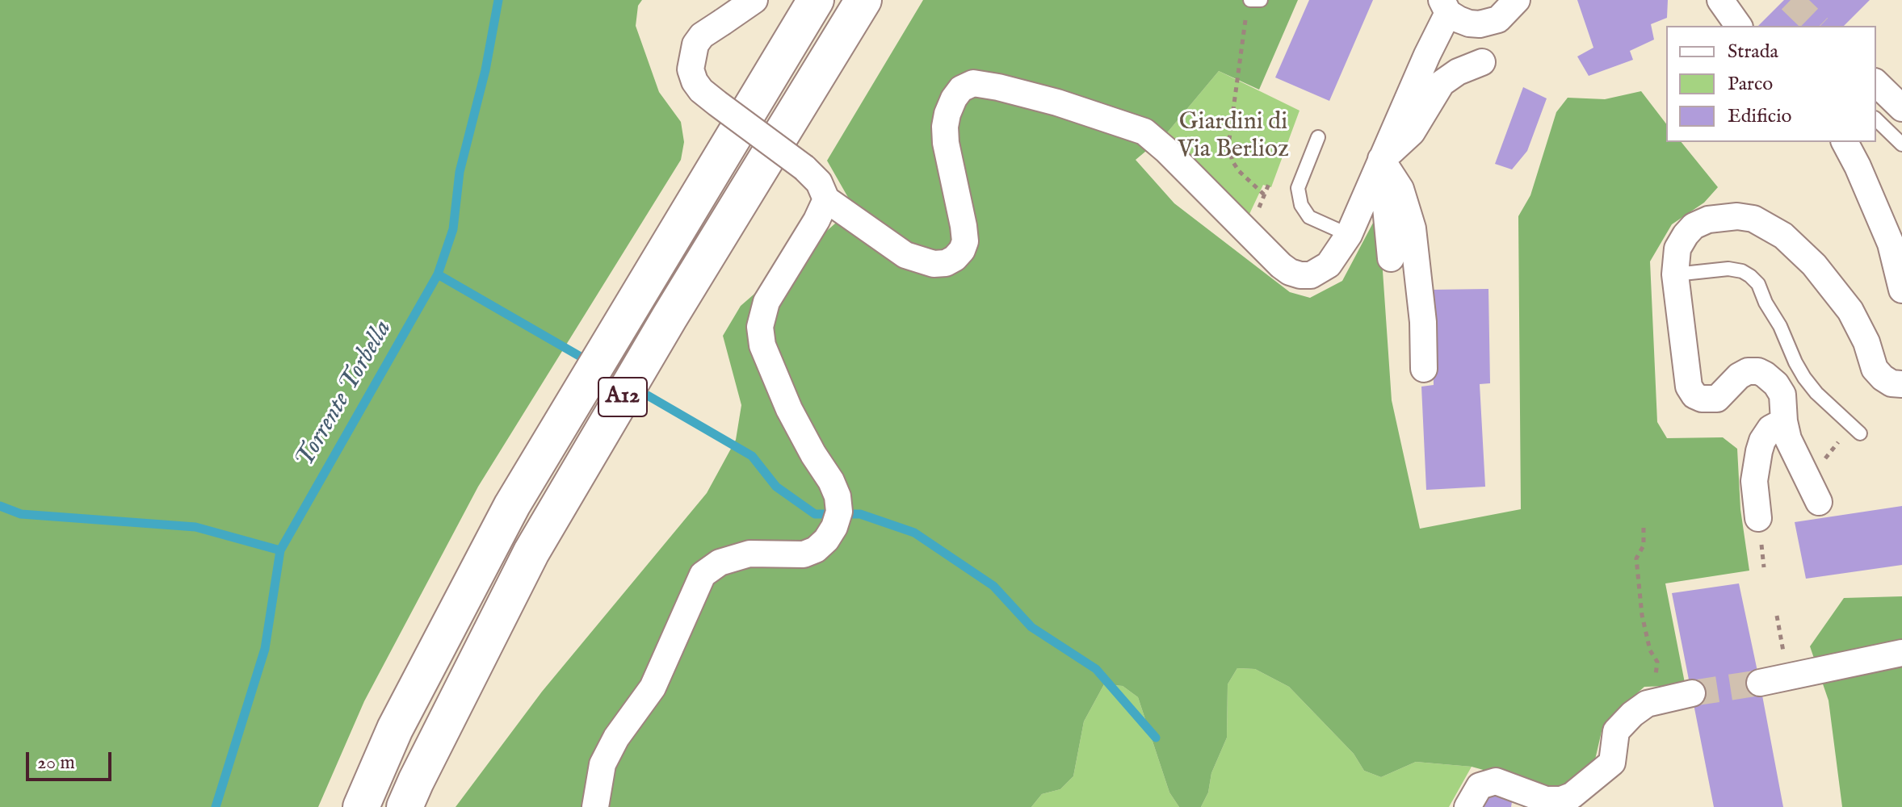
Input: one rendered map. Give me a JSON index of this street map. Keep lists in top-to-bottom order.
{
  "streets": {
    "highway": ["A12"]
  },
  "water": ["Torrente Torbella"],
  "parks": ["Giardini di Via Berlioz"],
  "legend": ["Strada", "Parco", "Edificio"],
  "scale_bar": "20 m"
}
